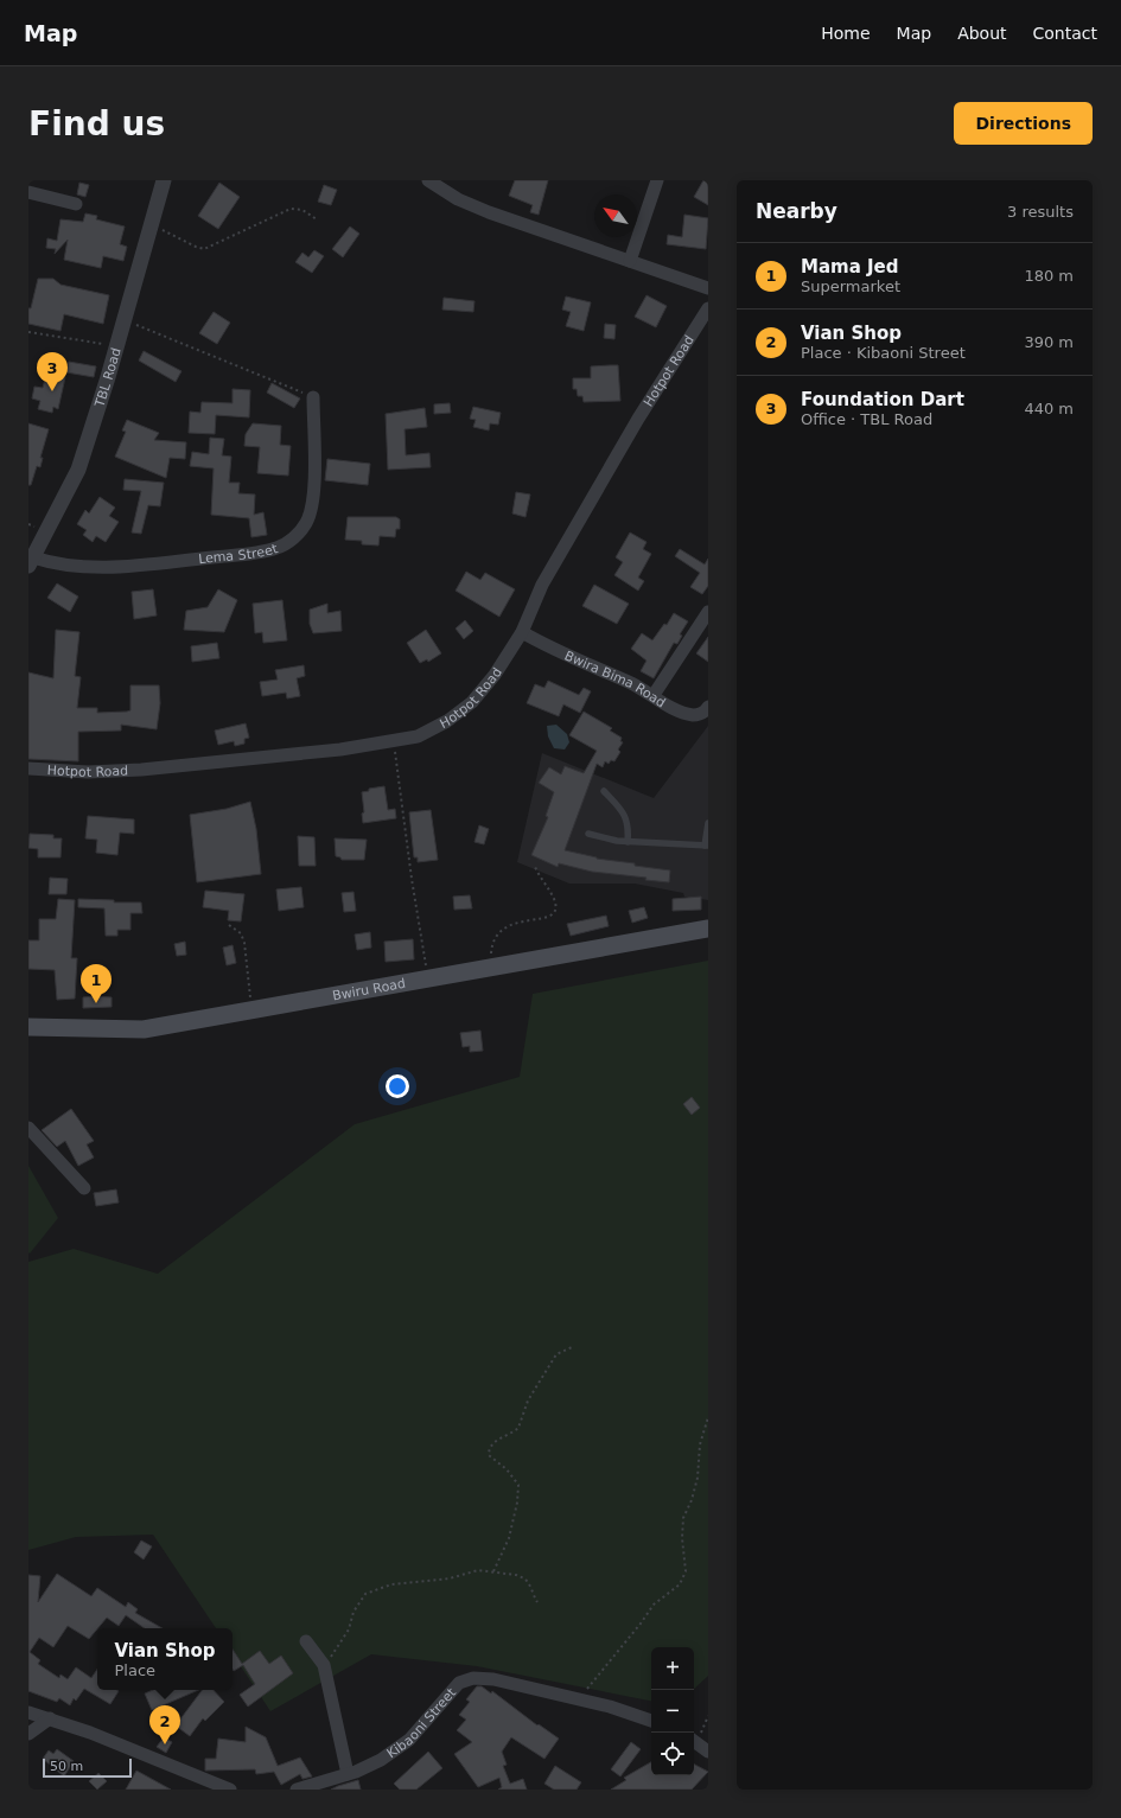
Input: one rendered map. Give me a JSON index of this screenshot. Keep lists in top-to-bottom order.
{
  "streets": {
    "main road": ["Bwiru Road"],
    "street": [
      "Hotpot Road",
      "TBL Road",
      "Lema Street",
      "Bwira Bima Road",
      "Kibaoni Street"
    ]
  },
  "crossings": [
    ["Hotpot Road", "Bwira Bima Road"],
    ["TBL Road", "Lema Street"]
  ],
  "scale_bar": "50 m",
  "north": "top left",
  "page": {
    "header": "Map",
    "nav": [
      "Home",
      "Map",
      "About",
      "Contact"
    ],
    "buttons": "Directions",
    "title": "Find us",
    "heading": ["Nearby", "3 results"],
    "list": [
      {
        "mark": "1",
        "name": "Mama Jed",
        "note": "Supermarket",
        "value": "180 m"
      },
      {
        "mark": "2",
        "name": "Vian Shop",
        "note": "Place · Kibaoni Street",
        "value": "390 m"
      },
      {
        "mark": "3",
        "name": "Foundation Dart",
        "note": "Office · TBL Road",
        "value": "440 m"
      }
    ],
    "pins": ["3", "1", "2"],
    "popup": ["Vian Shop", "Place"],
    "map_buttons": ["+", "−"],
    "scale": "50 m"
  }
}
